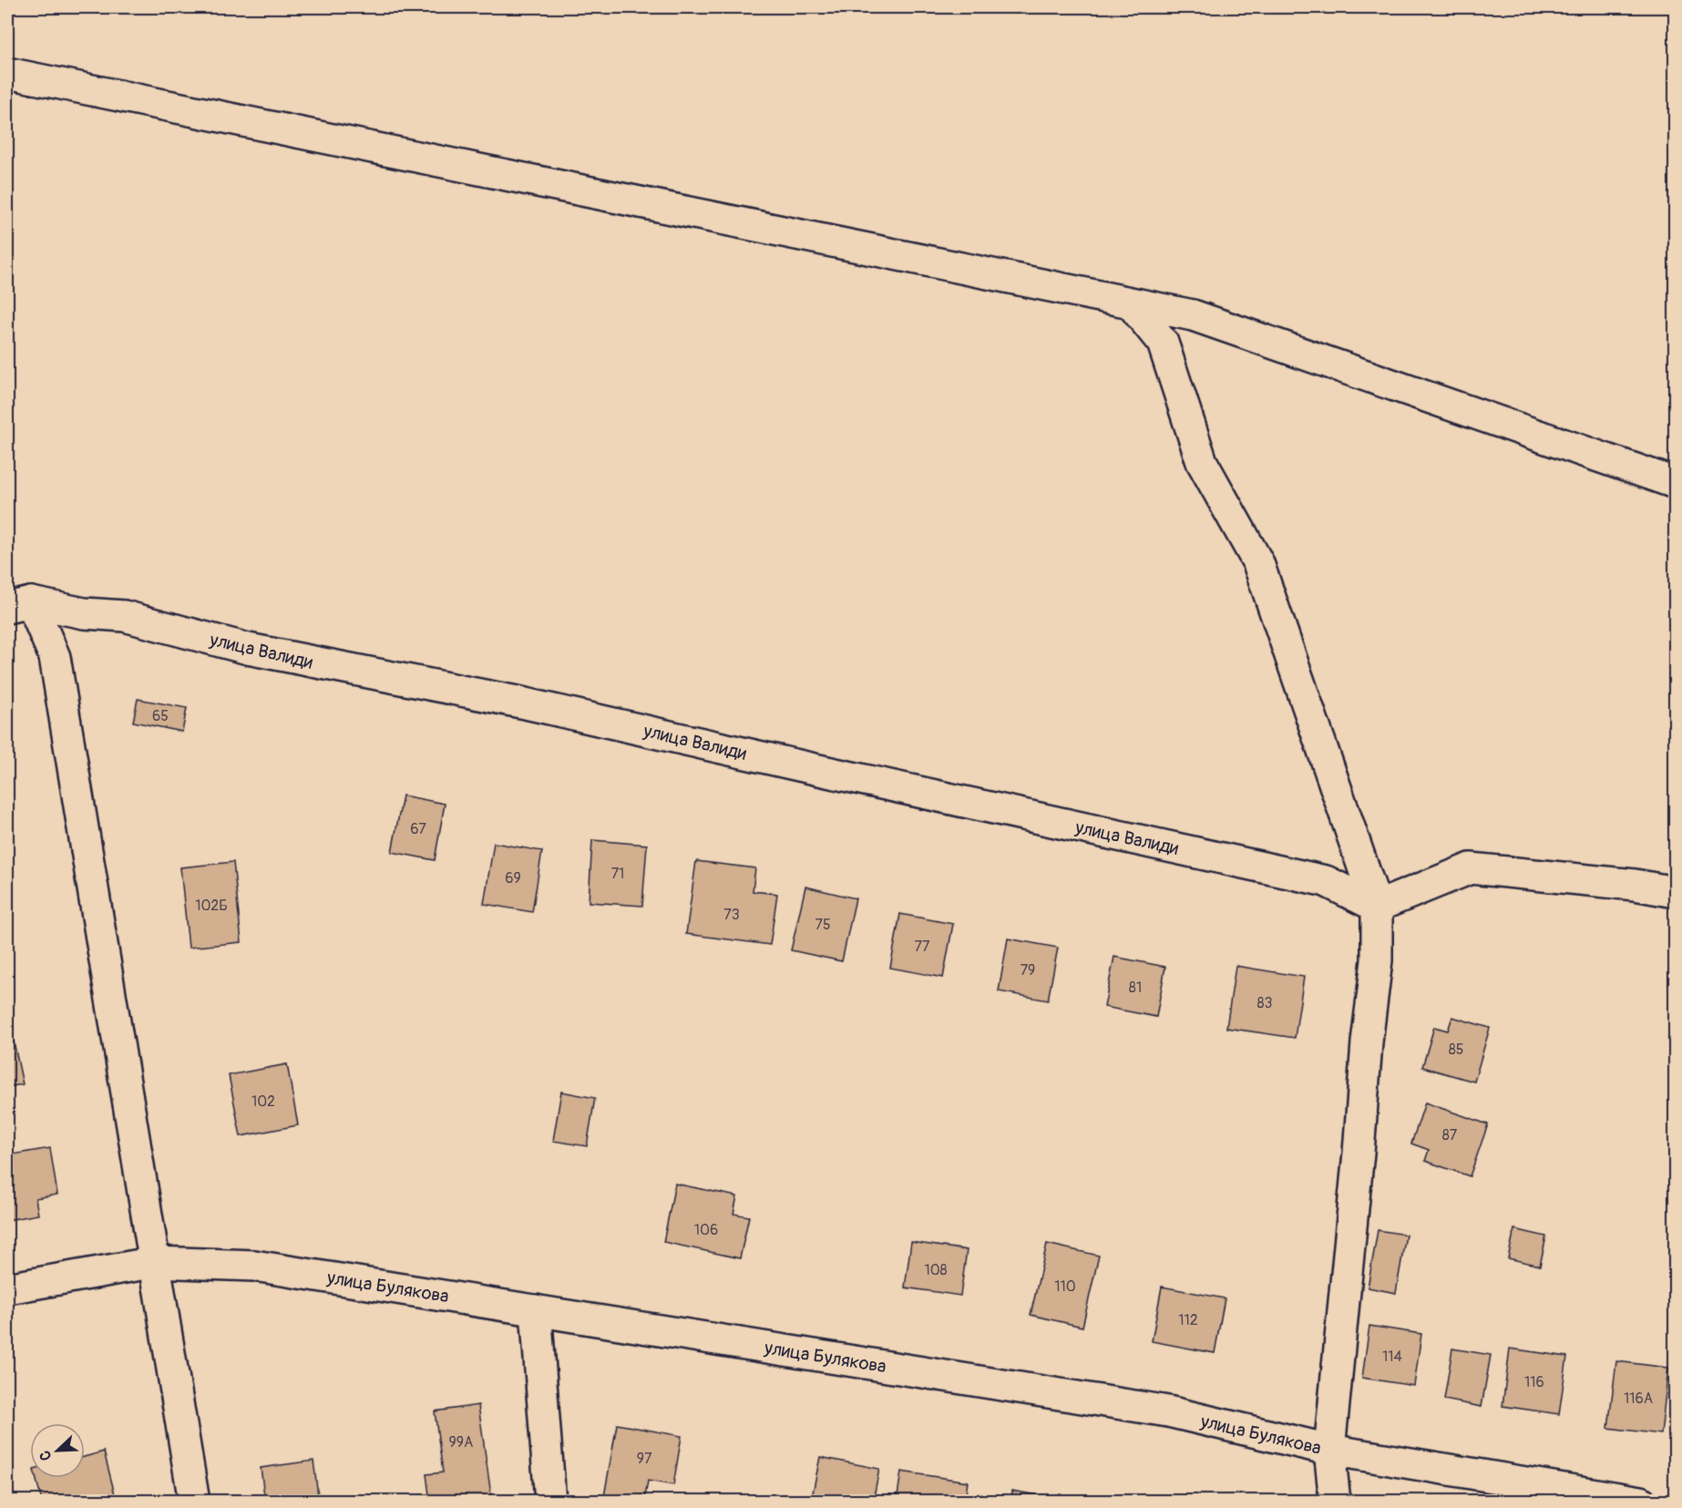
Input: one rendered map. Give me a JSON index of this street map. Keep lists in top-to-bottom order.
{
  "streets": {
    "street": ["улица Валиди", "улица Булякова"]
  },
  "house_numbers": [
    "65",
    "67",
    "71",
    "69",
    "102Б",
    "73",
    "75",
    "77",
    "79",
    "81",
    "83",
    "85",
    "102",
    "87",
    "106",
    "108",
    "110",
    "112",
    "114",
    "116",
    "116А",
    "99А",
    "97"
  ],
  "north": "bottom left"
}
